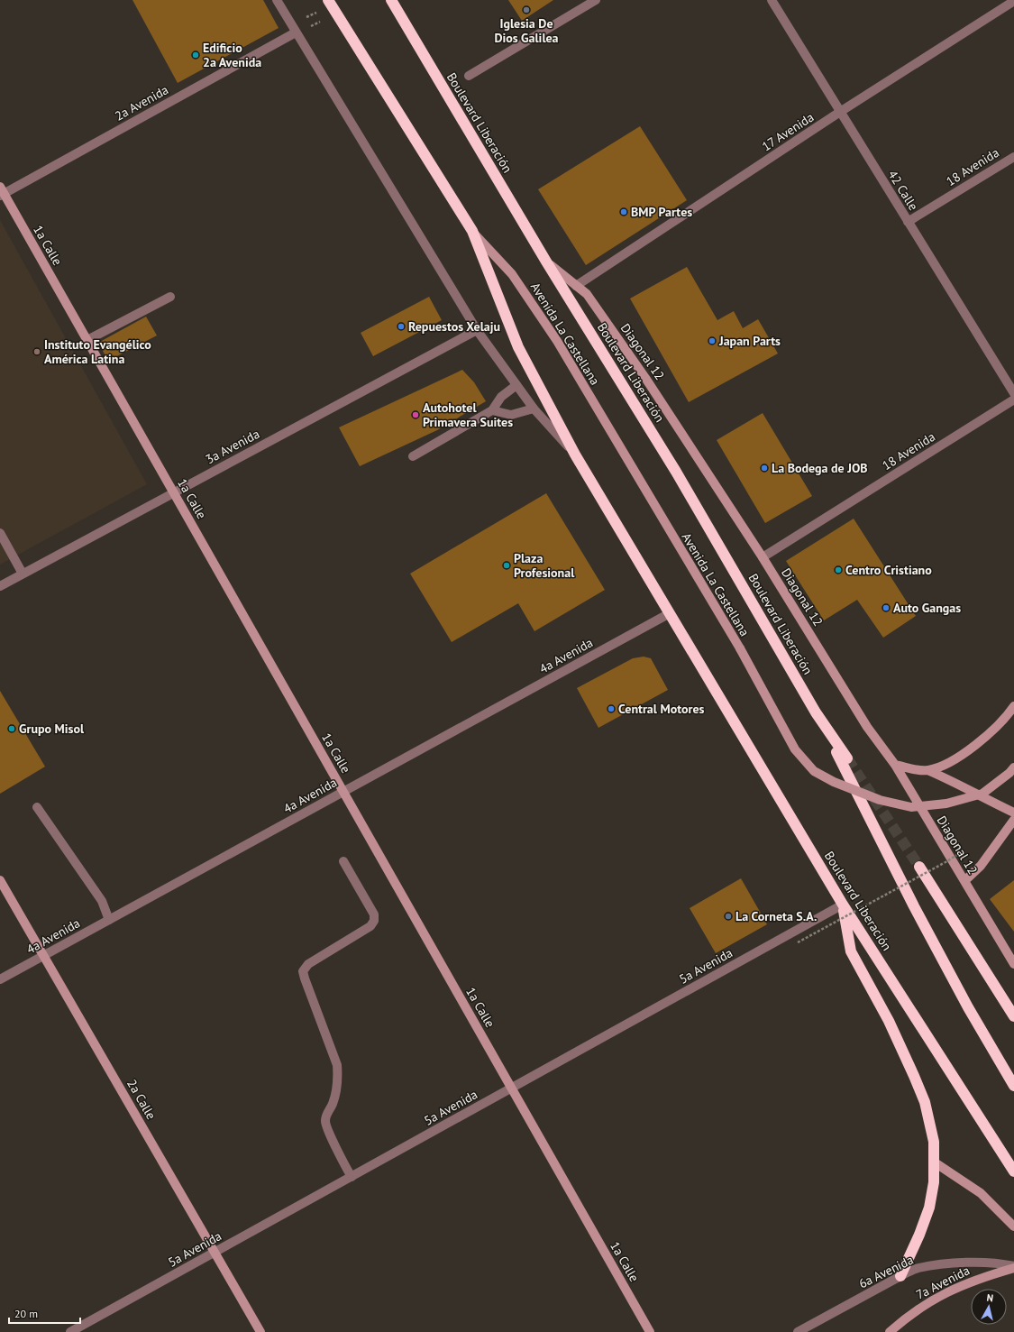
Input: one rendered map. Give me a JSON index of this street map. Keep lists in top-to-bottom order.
{
  "streets": {
    "highway": ["Boulevard Liberación"],
    "street": [
      "2a Avenida",
      "17 Avenida",
      "18 Avenida",
      "42 Calle",
      "1a Calle",
      "Avenida La Castellana",
      "Diagonal 12",
      "3a Avenida",
      "4a Avenida",
      "5a Avenida",
      "2a Calle",
      "6a Avenida",
      "7a Avenida"
    ]
  },
  "crossings": [
    ["2a Avenida", "Boulevard Liberación"],
    ["2a Avenida", "1a Calle"],
    ["Boulevard Liberación", "Avenida La Castellana"],
    ["Boulevard Liberación", "Diagonal 12"],
    ["Boulevard Liberación", "3a Avenida"],
    ["Boulevard Liberación", "4a Avenida"],
    ["Boulevard Liberación", "5a Avenida"],
    ["17 Avenida", "42 Calle"],
    ["17 Avenida", "Diagonal 12"],
    ["18 Avenida", "42 Calle"],
    ["18 Avenida", "Diagonal 12"],
    ["1a Calle", "3a Avenida"],
    ["1a Calle", "4a Avenida"],
    ["1a Calle", "5a Avenida"],
    ["4a Avenida", "2a Calle"],
    ["5a Avenida", "2a Calle"],
    ["6a Avenida", "7a Avenida"]
  ],
  "places": [
    "Iglesia De Dios Galilea",
    "Edificio 2a Avenida",
    "BMP Partes",
    "Repuestos Xelaju",
    "Japan Parts",
    "Instituto Evangélico América Latina",
    "Autohotel Primavera Suites",
    "La Bodega de JOB",
    "Plaza Profesional",
    "Centro Cristiano",
    "Auto Gangas",
    "Central Motores",
    "Grupo Misol",
    "La Corneta S.A."
  ],
  "scale_bar": "20 m",
  "north": "top"
}
